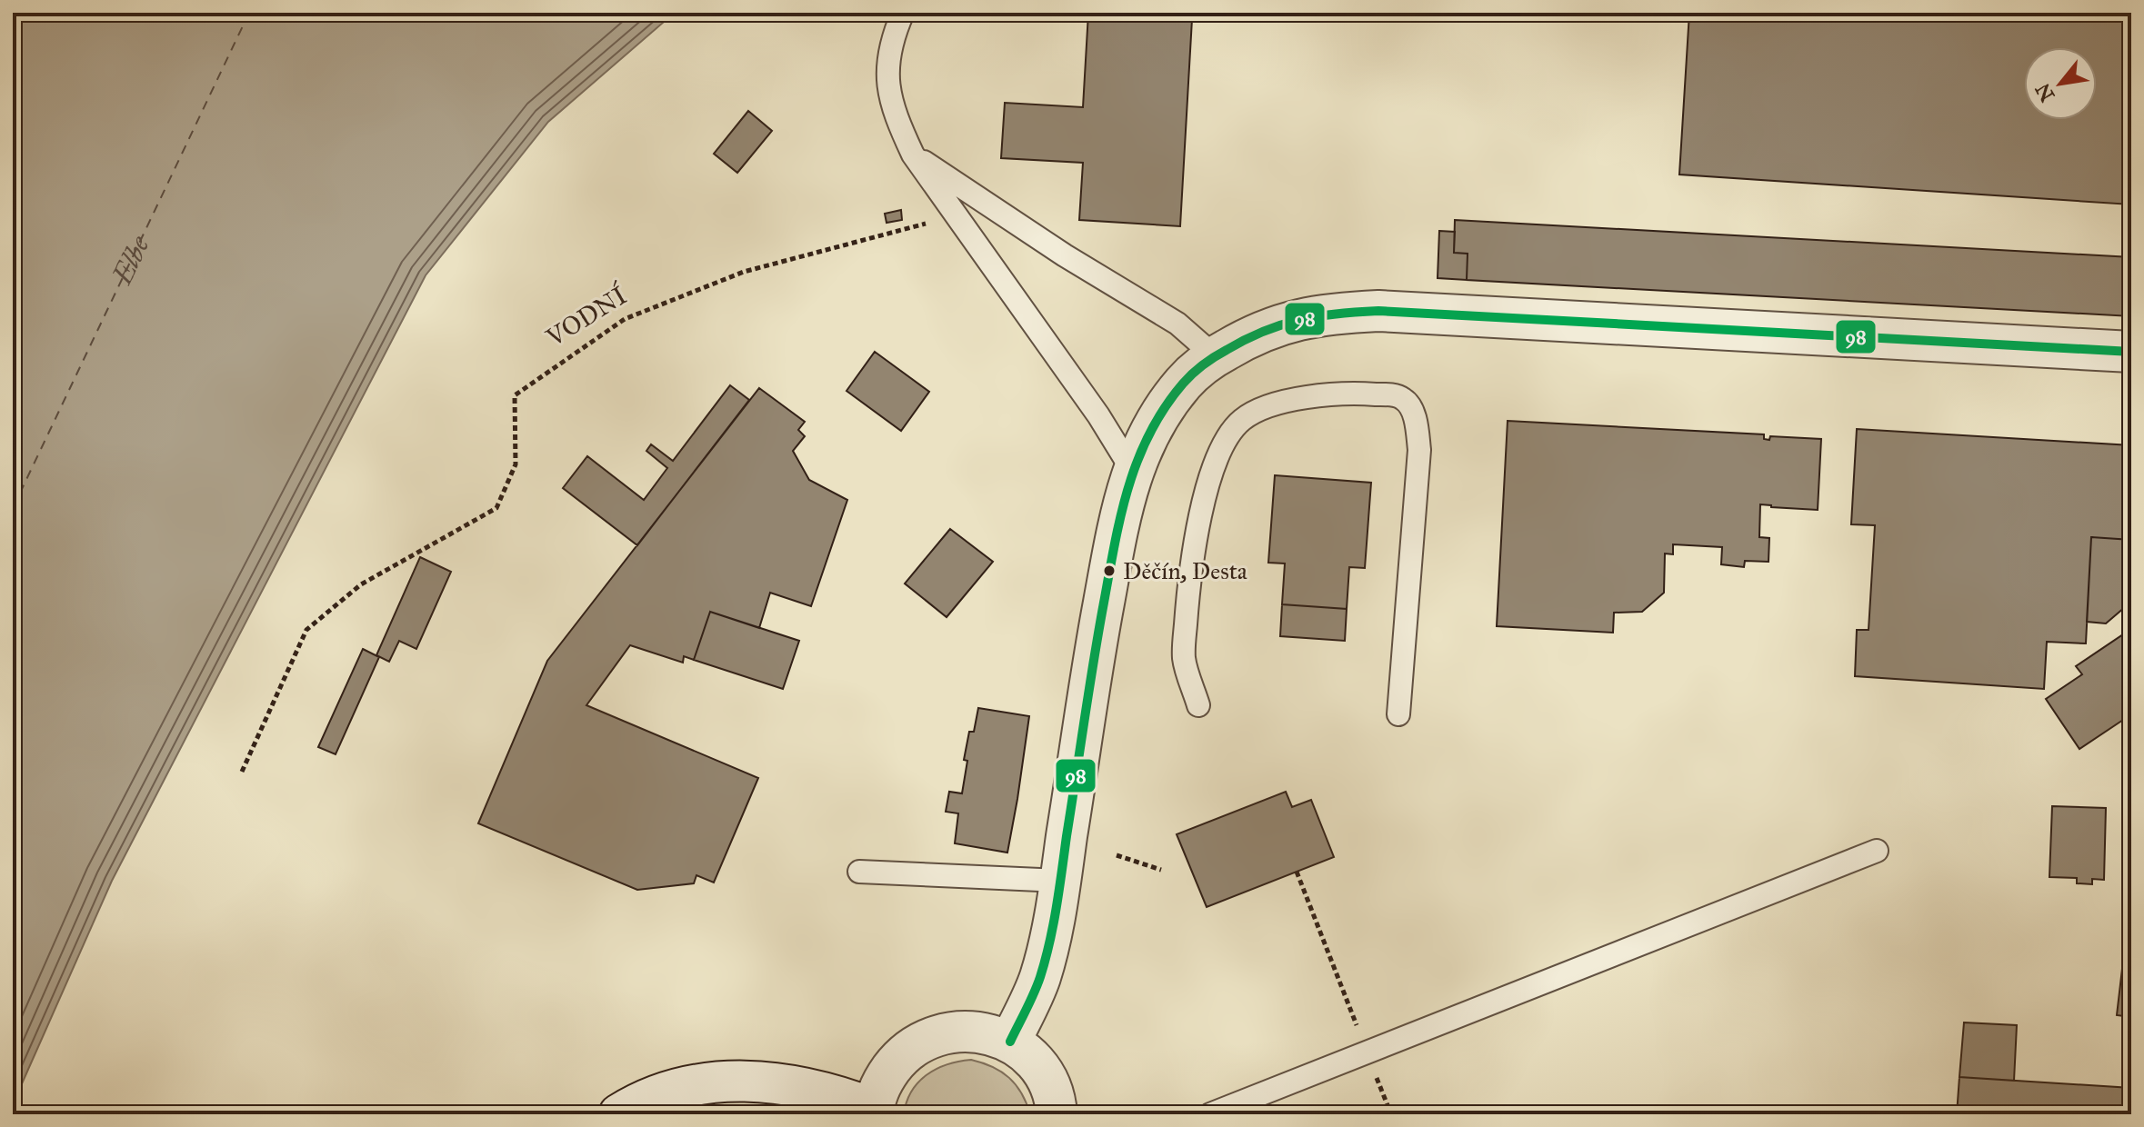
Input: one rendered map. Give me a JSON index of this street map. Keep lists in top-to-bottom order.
{
  "streets": {
    "path": ["VODNÍ"]
  },
  "water": ["Elbe"],
  "places": ["Děčín, Desta"],
  "lines": ["transit line 98"],
  "north": "bottom left"
}
